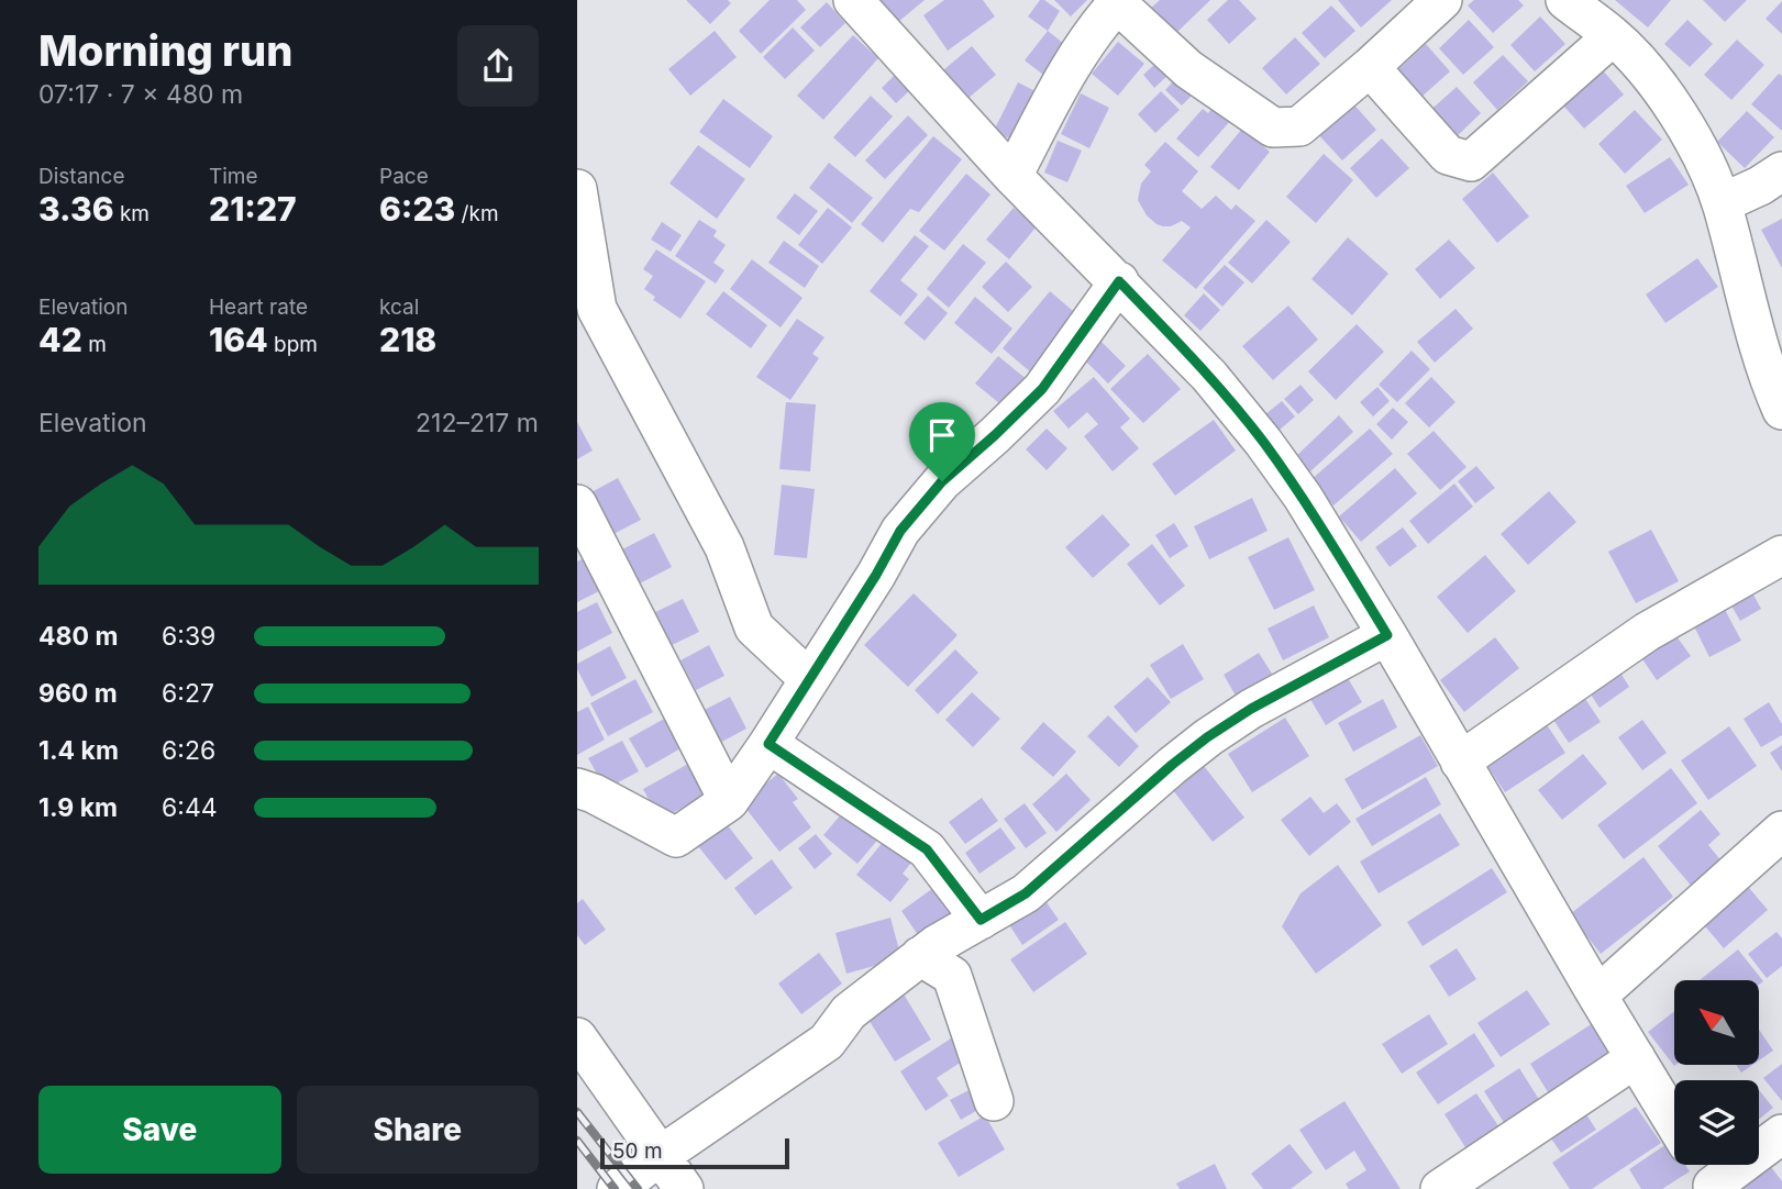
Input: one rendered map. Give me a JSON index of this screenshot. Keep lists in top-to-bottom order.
{
  "scale_bar": "50 m",
  "north": "top left",
  "page": {
    "heading": ["Morning run", "07:17 · 7 × 480 m"],
    "stats": [
      ["Distance", "3.36 km"],
      ["Time", "21:27"],
      ["Pace", "6:23 /km"],
      ["Elevation", "42 m"],
      ["Heart rate", "164 bpm"],
      ["kcal", "218"]
    ],
    "chart": ["Elevation", "212–217 m"],
    "list": [
      {
        "name": "480 m",
        "note": "6:39"
      },
      {
        "name": "960 m",
        "note": "6:27"
      },
      {
        "name": "1.4 km",
        "note": "6:26"
      },
      {
        "name": "1.9 km",
        "note": "6:44"
      }
    ],
    "buttons": ["Save", "Share"],
    "scale": "50 m"
  }
}
